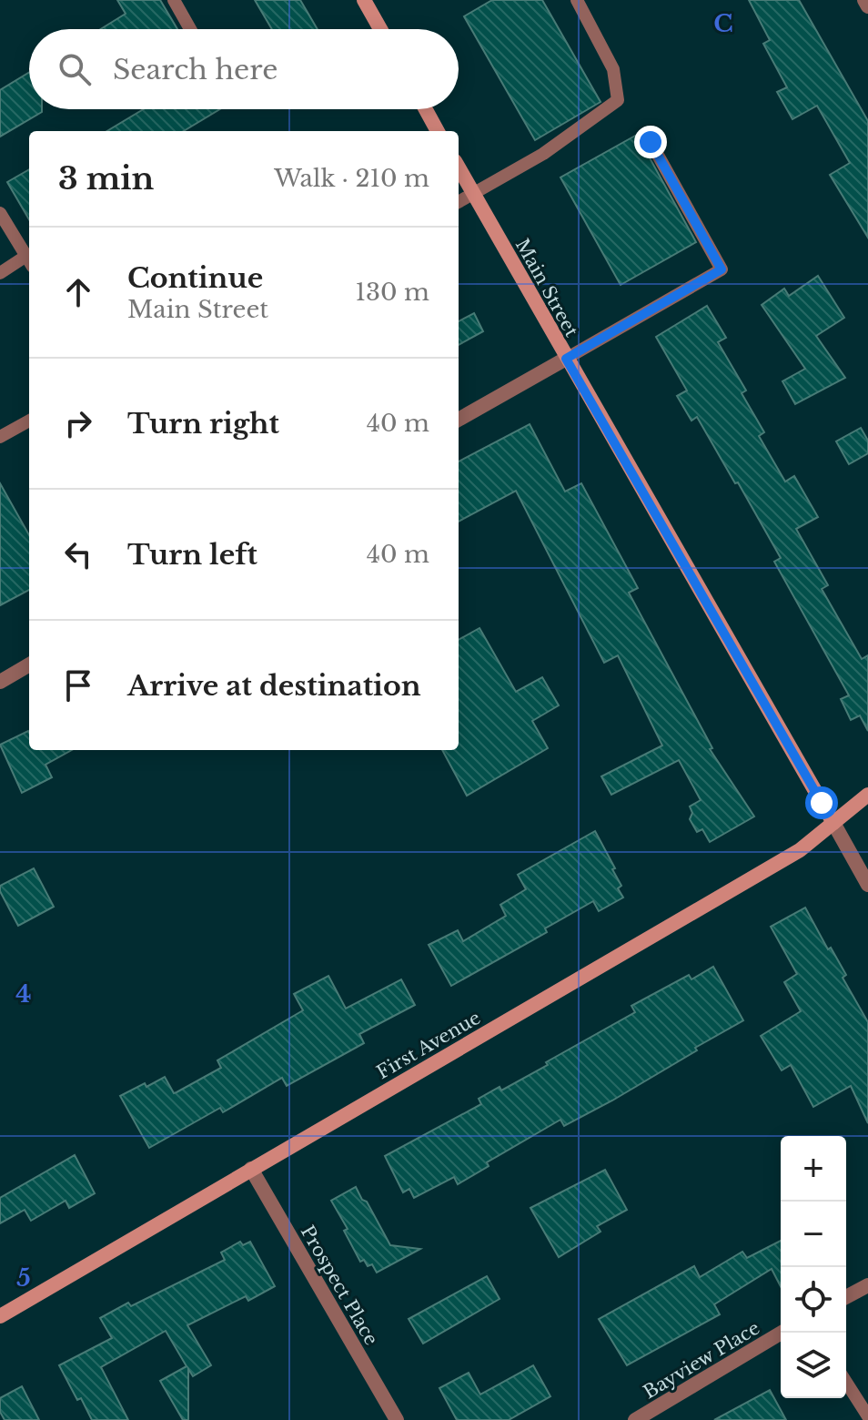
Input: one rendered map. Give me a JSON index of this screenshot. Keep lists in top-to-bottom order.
{
  "streets": {
    "street": [
      "Main Street",
      "First Avenue",
      "Prospect Place",
      "Bayview Place"
    ]
  },
  "crossings": [
    ["Main Street", "First Avenue"],
    ["First Avenue", "Prospect Place"]
  ],
  "page": {
    "search": "Search here",
    "heading": ["3 min", "Walk · 210 m"],
    "list": [
      ["Continue", "Main Street", "130 m"],
      ["Turn right", "40 m"],
      ["Turn left", "40 m"],
      "Arrive at destination"
    ],
    "map_buttons": ["+", "−"]
  },
  "grid": {
    "columns": ["C"],
    "rows": ["4", "5"]
  }
}
